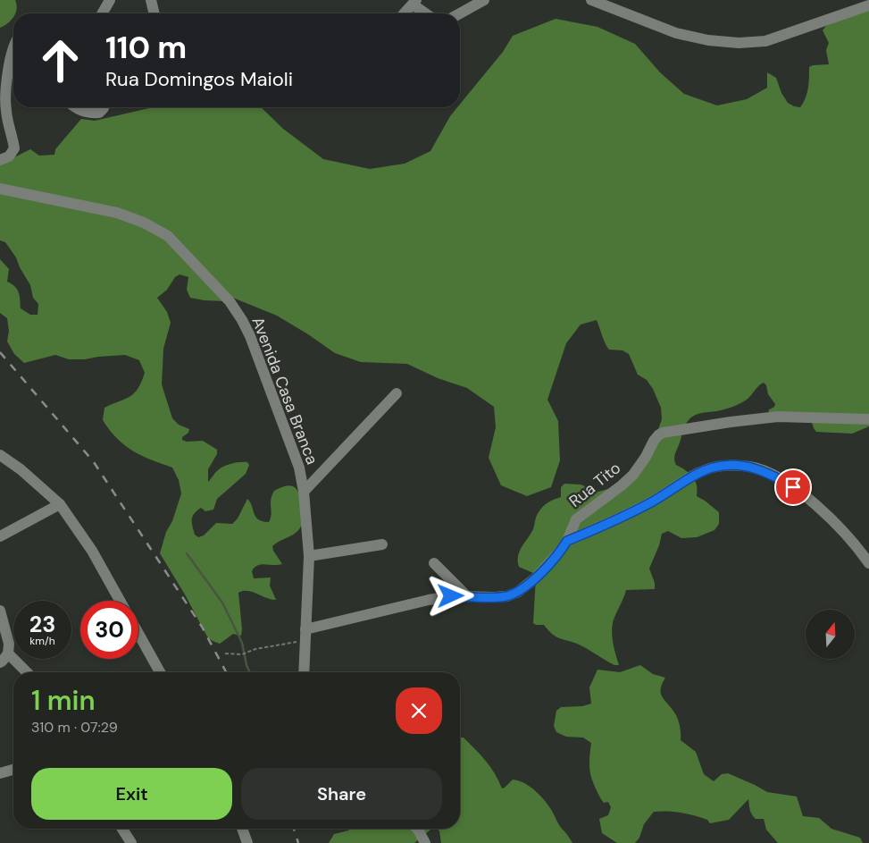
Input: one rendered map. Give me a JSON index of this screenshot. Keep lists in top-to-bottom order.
{
  "streets": {
    "street": ["Avenida Casa Branca", "Rua Tito"]
  },
  "crossings": [
    ["Avenida Casa Branca", "Rua Tito"]
  ],
  "north": "top",
  "page": {
    "turn": ["110 m", "Rua Domingos Maioli"],
    "speed": "23 km/h",
    "limit": "30",
    "heading": ["1 min", "310 m · 07:29"],
    "buttons": ["Exit", "Share"]
  }
}
